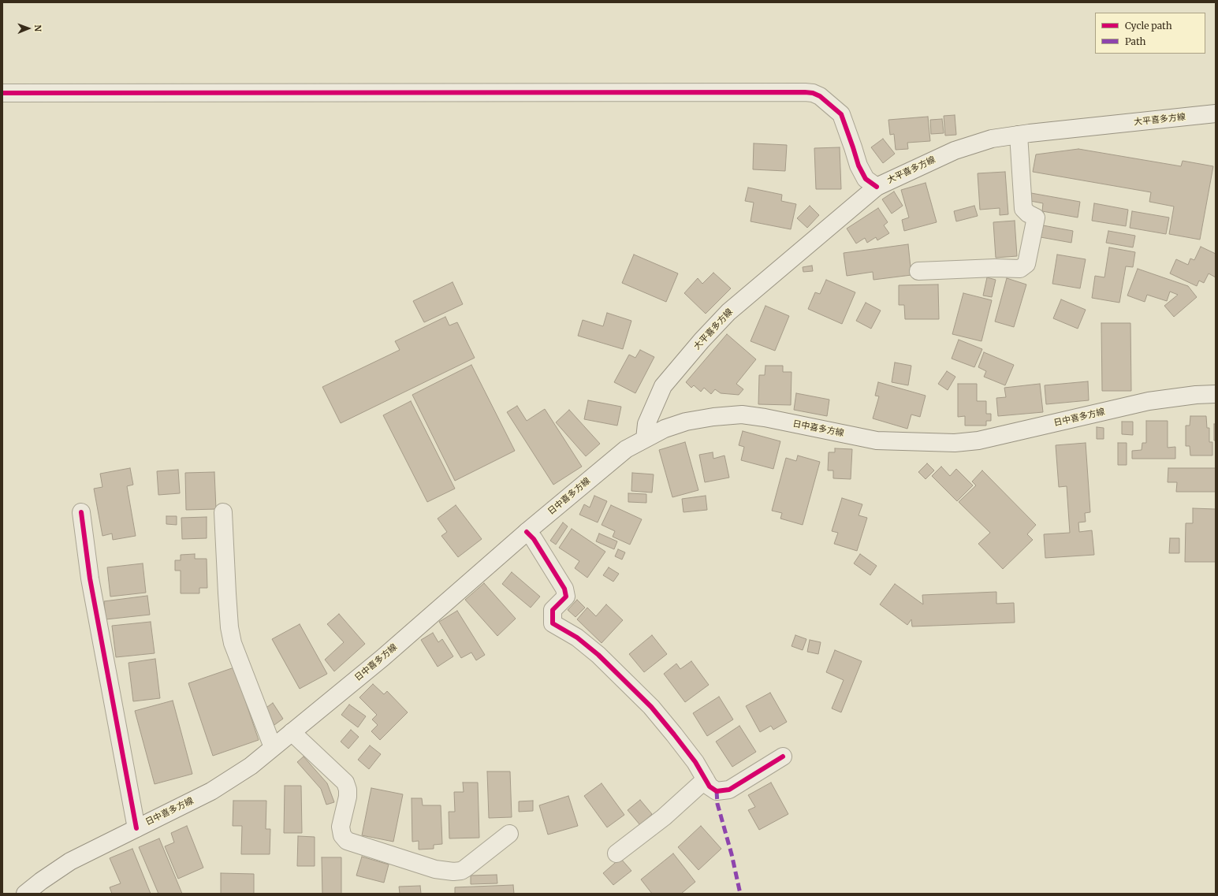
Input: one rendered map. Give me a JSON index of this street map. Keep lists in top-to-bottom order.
{
  "streets": {
    "street": ["大平喜多方線", "日中喜多方線"]
  },
  "crossings": [
    ["大平喜多方線", "日中喜多方線"]
  ],
  "legend": ["Cycle path", "Path"],
  "north": "right"
}
